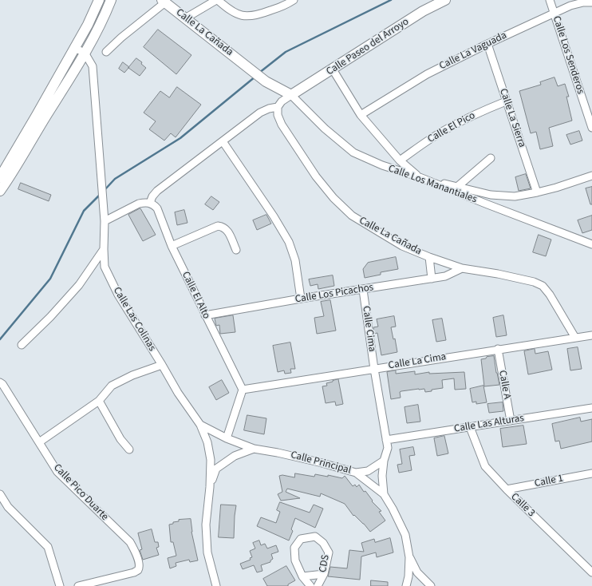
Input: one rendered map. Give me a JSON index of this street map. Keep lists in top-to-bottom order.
{
  "streets": {
    "main road": ["Calle La Cañada", "Calle Paseo del Arroyo"],
    "street": [
      "Calle La Vaguada",
      "Calle Los Senderos",
      "Calle La Sierra",
      "Calle El Pico",
      "Calle Los Manantiales",
      "Calle Los Picachos",
      "Calle El Alto",
      "Calle Las Colinas",
      "Calle Cima",
      "Calle La Cima",
      "Calle A",
      "Calle Las Alturas",
      "Calle Principal",
      "Calle 1",
      "Calle Pico Duarte",
      "Calle 3",
      "CDS"
    ]
  },
  "crossings": [
    ["Calle La Cañada", "Calle Paseo del Arroyo"],
    ["Calle La Cañada", "Calle Los Manantiales"],
    ["Calle La Cañada", "Calle Los Picachos"],
    ["Calle La Cañada", "Calle La Cima"],
    ["Calle Paseo del Arroyo", "Calle Los Manantiales"],
    ["Calle La Vaguada", "Calle Los Senderos"],
    ["Calle La Vaguada", "Calle La Sierra"],
    ["Calle La Sierra", "Calle El Pico"],
    ["Calle Los Picachos", "Calle El Alto"],
    ["Calle Los Picachos", "Calle Cima"],
    ["Calle El Alto", "Calle La Cima"],
    ["Calle Las Colinas", "Calle Principal"],
    ["Calle Cima", "Calle La Cima"],
    ["Calle Cima", "Calle Las Alturas"],
    ["Calle Cima", "Calle Principal"],
    ["Calle La Cima", "Calle A"],
    ["Calle A", "Calle Las Alturas"],
    ["Calle Las Alturas", "Calle 3"],
    ["Calle 1", "Calle 3"]
  ]
}
